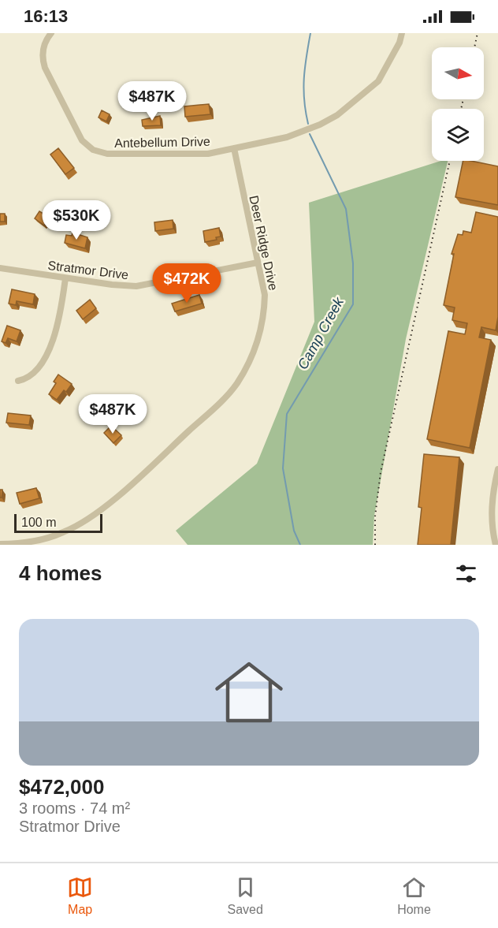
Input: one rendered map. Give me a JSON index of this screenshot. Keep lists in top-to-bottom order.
{
  "streets": {
    "street": ["Antebellum Drive", "Deer Ridge Drive", "Stratmor Drive"]
  },
  "crossings": [
    ["Antebellum Drive", "Deer Ridge Drive"],
    ["Deer Ridge Drive", "Stratmor Drive"]
  ],
  "water": ["Camp Creek"],
  "scale_bar": "100 m",
  "north": "right",
  "page": {
    "status": "16:13",
    "price": [
      "$487K",
      "$530K",
      "$472K",
      "$487K"
    ],
    "scale": "100 m",
    "heading": "4 homes",
    "list": [
      {
        "name": "$472,000",
        "note": "3 rooms · 74 m² · Stratmor Drive"
      }
    ],
    "tabs": ["Map", "Saved", "Home"]
  }
}
